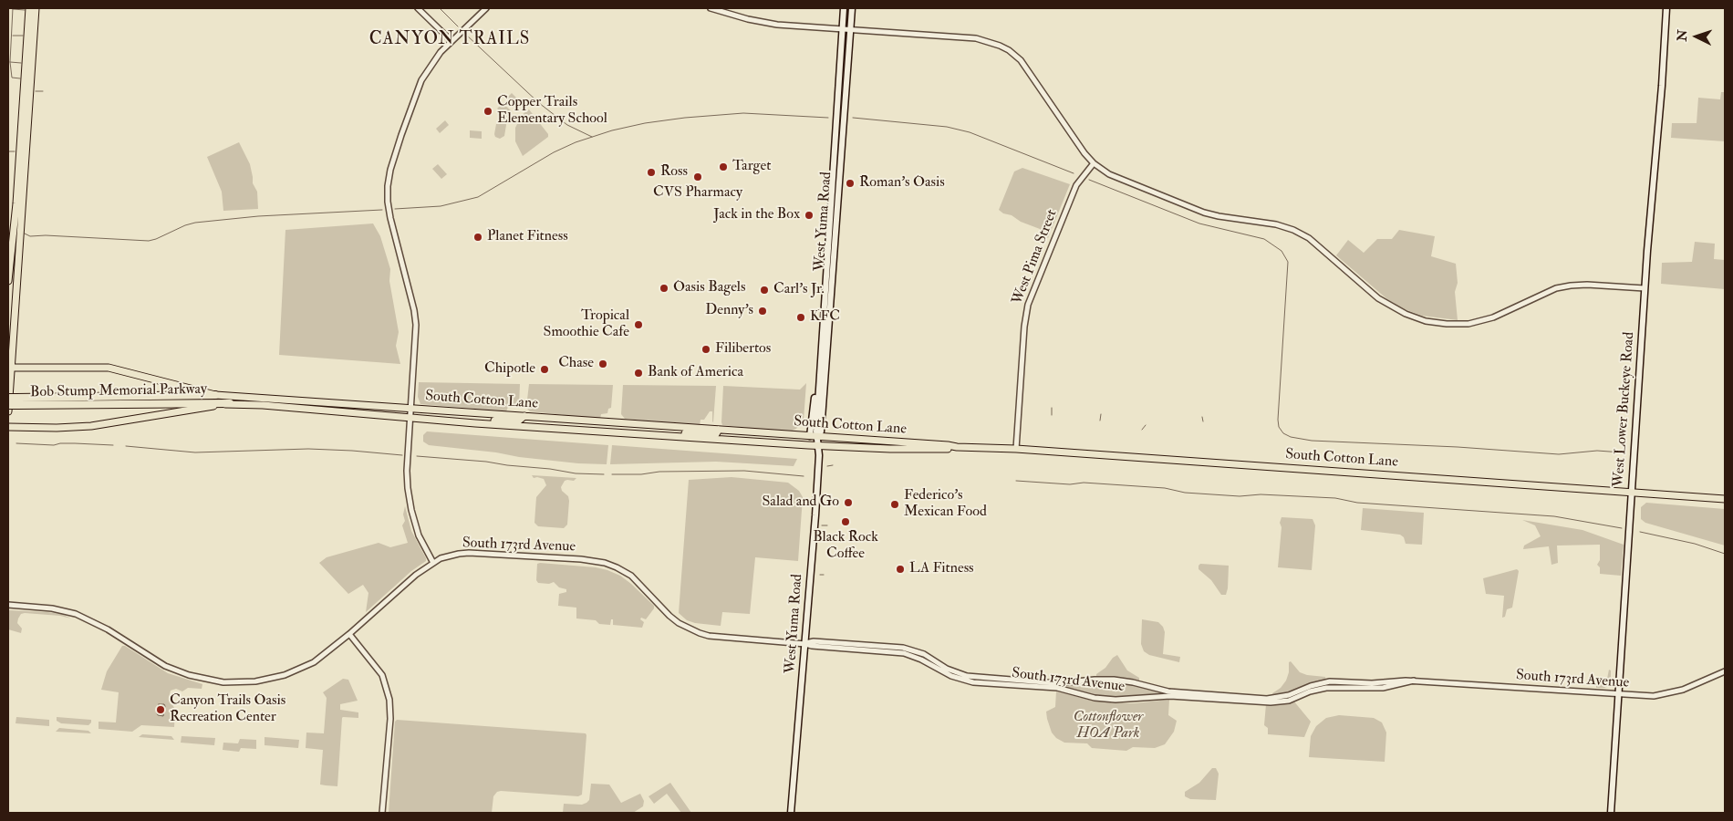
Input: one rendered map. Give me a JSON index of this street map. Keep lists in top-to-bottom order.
{
  "streets": {
    "highway": ["Bob Stump Memorial Parkway"],
    "main road": ["West Yuma Road", "South Cotton Lane", "West Lower Buckeye Road"],
    "street": ["West Pima Street", "South 173rd Avenue"]
  },
  "crossings": [
    ["West Yuma Road", "South Cotton Lane"],
    ["West Yuma Road", "South 173rd Avenue"],
    ["West Pima Street", "South Cotton Lane"],
    ["Bob Stump Memorial Parkway", "South Cotton Lane"],
    ["South Cotton Lane", "West Lower Buckeye Road"],
    ["West Lower Buckeye Road", "South 173rd Avenue"]
  ],
  "districts": ["CANYON TRAILS"],
  "parks": ["Cottonflower HOA Park"],
  "places": [
    "Copper Trails Elementary School",
    "Target",
    "Ross",
    "CVS Pharmacy",
    "Roman's Oasis",
    "Jack in the Box",
    "Planet Fitness",
    "Oasis Bagels",
    "Carl's Jr.",
    "Denny's",
    "KFC",
    "Tropical Smoothie Cafe",
    "Filibertos",
    "Chase",
    "Chipotle",
    "Bank of America",
    "Salad and Go",
    "Federico's Mexican Food",
    "Black Rock Coffee",
    "LA Fitness",
    "Canyon Trails Oasis Recreation Center"
  ],
  "north": "left"
}
